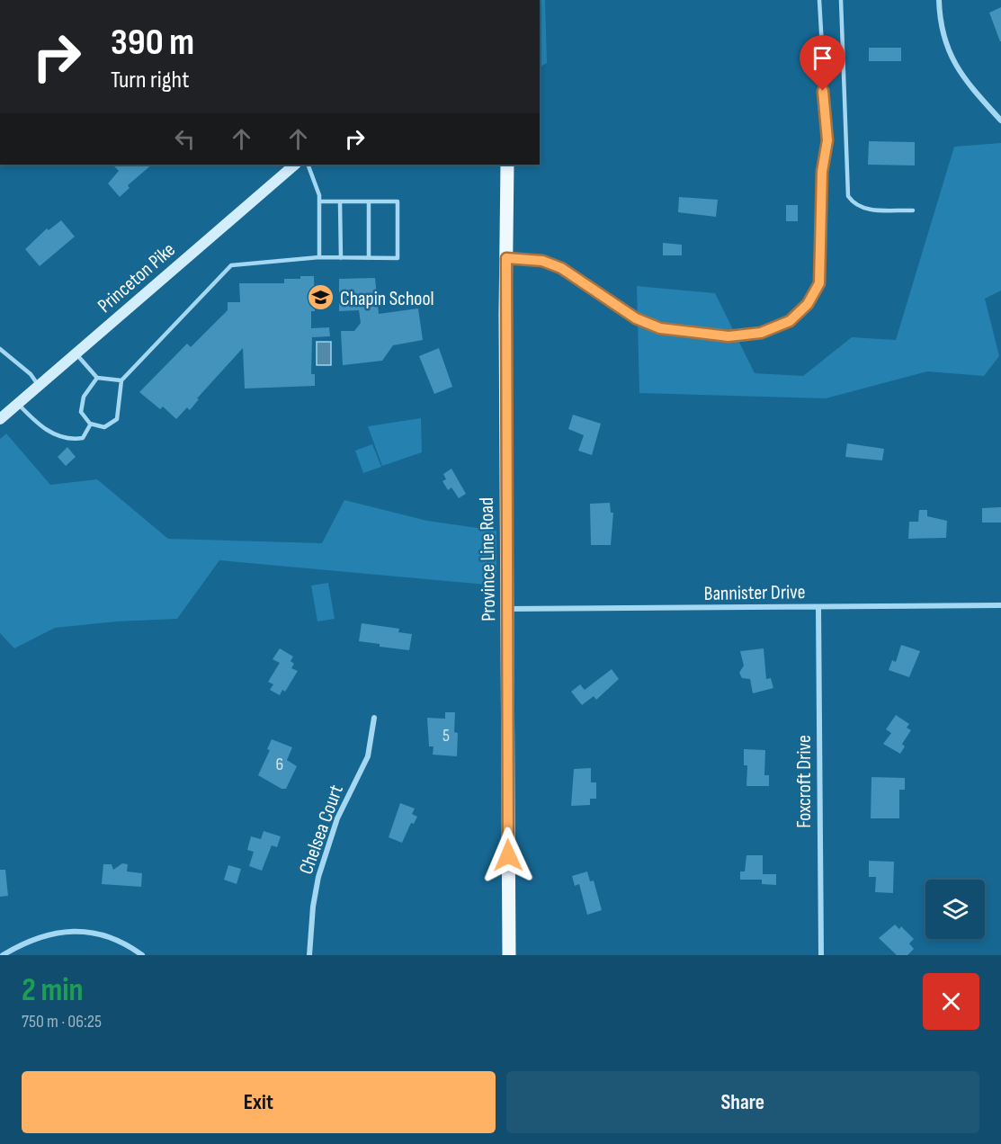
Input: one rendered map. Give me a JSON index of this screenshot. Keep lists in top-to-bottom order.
{
  "streets": {
    "main road": ["Princeton Pike", "Province Line Road"],
    "street": ["Bannister Drive", "Foxcroft Drive", "Chelsea Court"]
  },
  "crossings": [
    ["Province Line Road", "Bannister Drive"],
    ["Bannister Drive", "Foxcroft Drive"]
  ],
  "places": {
    "school or university": ["Chapin School"]
  },
  "house_numbers": ["5", "6"],
  "page": {
    "turn": ["390 m", "Turn right"],
    "heading": ["2 min", "750 m · 06:25"],
    "buttons": ["Exit", "Share"]
  }
}
